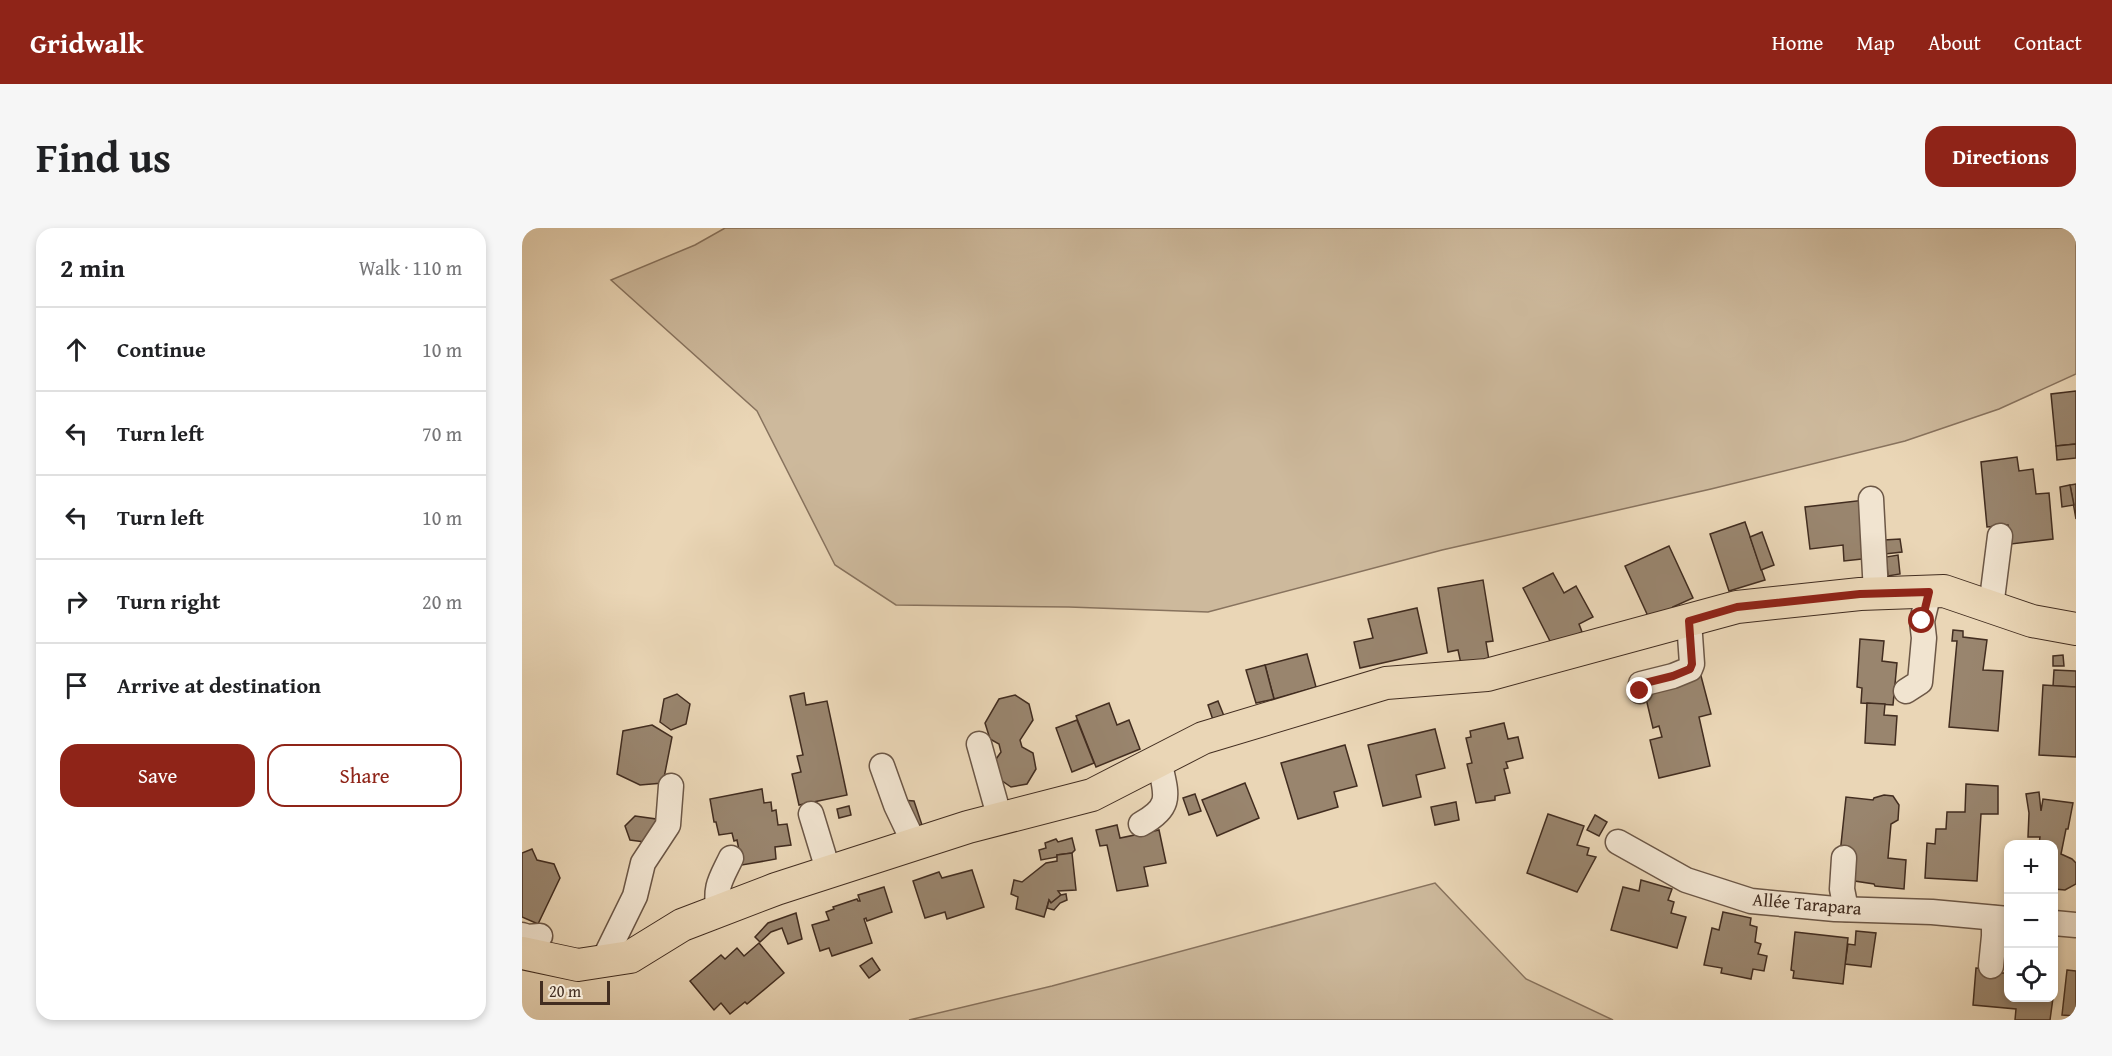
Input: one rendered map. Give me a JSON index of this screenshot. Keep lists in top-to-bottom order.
{
  "streets": {
    "street": ["Allée Tarapara"]
  },
  "scale_bar": "20 m",
  "page": {
    "header": "Gridwalk",
    "nav": [
      "Home",
      "Map",
      "About",
      "Contact"
    ],
    "title": "Find us",
    "buttons": [
      "Directions",
      ["Save", "Share"]
    ],
    "heading": ["2 min", "Walk · 110 m"],
    "list": [
      ["Continue", "10 m"],
      ["Turn left", "70 m"],
      ["Turn left", "10 m"],
      ["Turn right", "20 m"],
      "Arrive at destination"
    ],
    "map_buttons": ["+", "−"],
    "scale": "20 m"
  }
}
